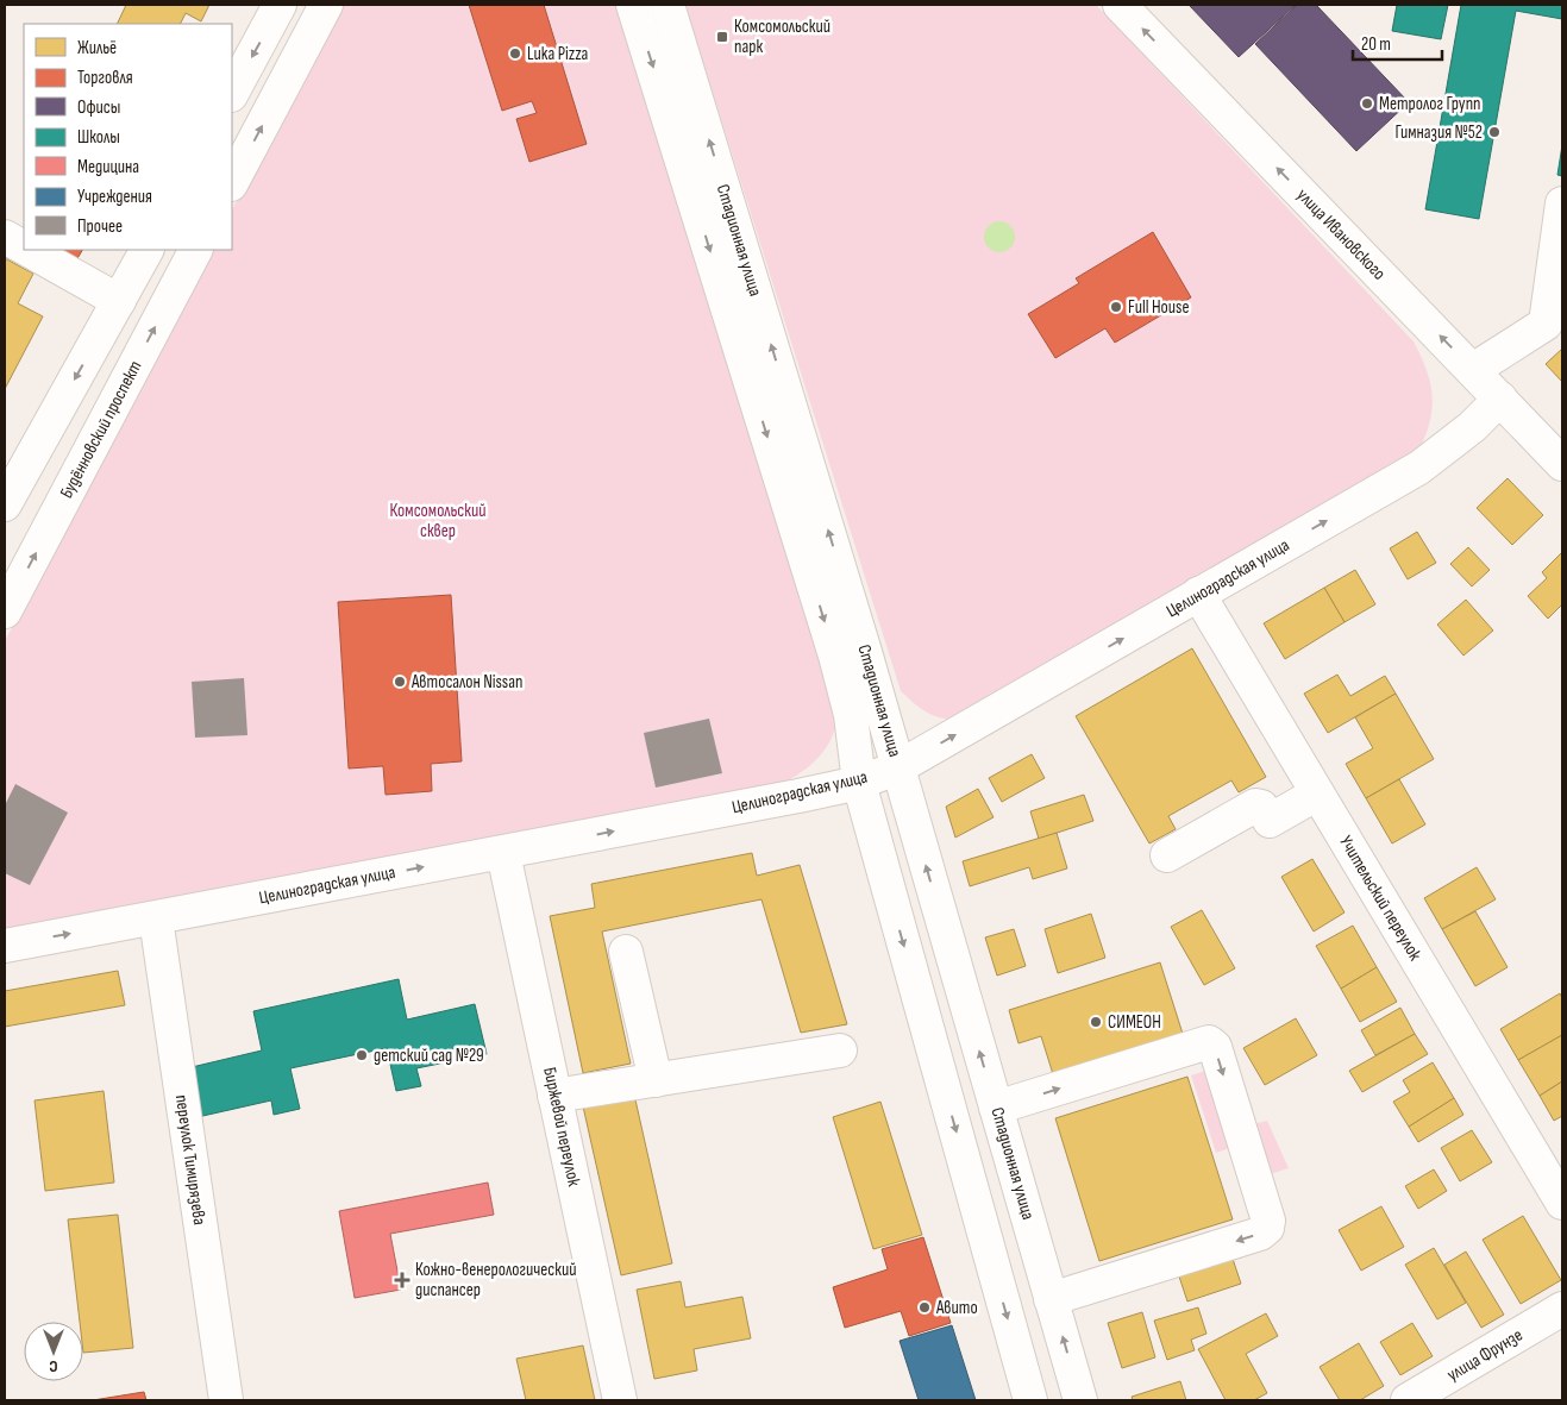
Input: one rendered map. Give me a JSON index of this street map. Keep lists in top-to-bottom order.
{
  "streets": {
    "street": [
      "улица Ивановского",
      "Стадионная улица",
      "Будённовский проспект",
      "Целиноградская улица",
      "Учительский переулок",
      "Биржевой переулок",
      "переулок Тимирязева",
      "улица Фрунзе"
    ]
  },
  "crossings": [
    ["улица Ивановского", "Целиноградская улица"],
    ["Стадионная улица", "Целиноградская улица"],
    ["Целиноградская улица", "Учительский переулок"],
    ["Целиноградская улица", "Биржевой переулок"],
    ["Целиноградская улица", "переулок Тимирязева"]
  ],
  "one_way": ["улица Ивановского", "Целиноградская улица"],
  "parks": ["Комсомольский сквер"],
  "places": {
    "transit": ["Комсомольский парк"],
    "other": [
      "Luka Pizza",
      "Метролог Групп",
      "Гимназия №52",
      "Full House",
      "Автосалон Nissan",
      "СИМЕОН",
      "детский сад №29",
      "Авито"
    ],
    "health": ["Кожно-венерологический диспансер"]
  },
  "legend": [
    "Жильё",
    "Торговля",
    "Офисы",
    "Школы",
    "Медицина",
    "Учреждения",
    "Прочее"
  ],
  "scale_bar": "20 m",
  "north": "bottom"
}
